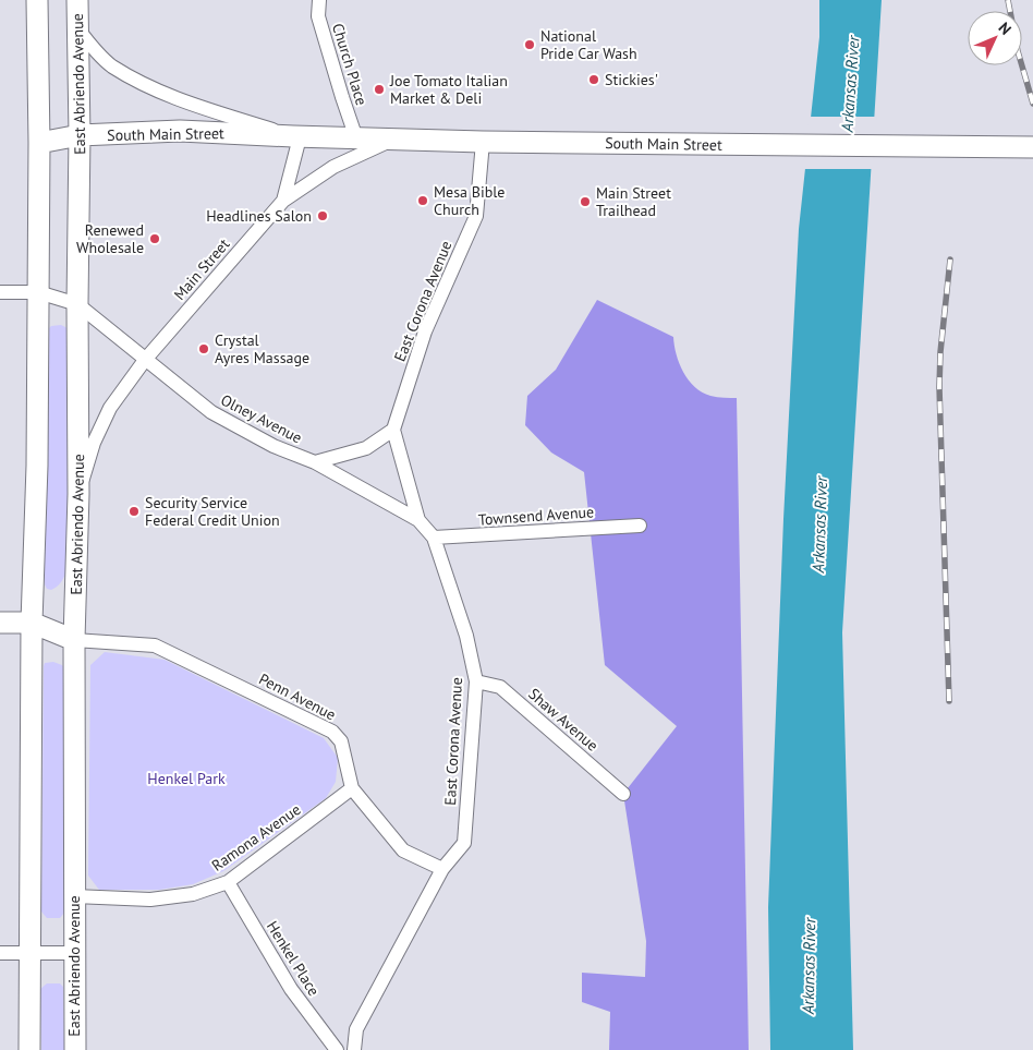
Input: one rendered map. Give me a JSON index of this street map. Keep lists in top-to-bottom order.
{
  "streets": {
    "main road": ["East Abriendo Avenue", "South Main Street"],
    "street": [
      "Church Place",
      "Main Street",
      "East Corona Avenue",
      "Olney Avenue",
      "Townsend Avenue",
      "Penn Avenue",
      "Shaw Avenue",
      "Ramona Avenue",
      "Henkel Place"
    ]
  },
  "crossings": [
    ["Church Place", "South Main Street"],
    ["East Abriendo Avenue", "South Main Street"],
    ["East Abriendo Avenue", "Olney Avenue"],
    ["East Abriendo Avenue", "Penn Avenue"],
    ["East Abriendo Avenue", "Ramona Avenue"],
    ["South Main Street", "Main Street"],
    ["South Main Street", "East Corona Avenue"],
    ["Main Street", "Olney Avenue"],
    ["East Corona Avenue", "Olney Avenue"],
    ["East Corona Avenue", "Townsend Avenue"],
    ["East Corona Avenue", "Penn Avenue"],
    ["East Corona Avenue", "Shaw Avenue"],
    ["Penn Avenue", "Ramona Avenue"],
    ["Ramona Avenue", "Henkel Place"]
  ],
  "water": ["Arkansas River"],
  "parks": ["Henkel Park"],
  "places": [
    "National Pride Car Wash",
    "Stickies'",
    "Joe Tomato Italian Market & Deli",
    "Mesa Bible Church",
    "Main Street Trailhead",
    "Headlines Salon",
    "Renewed Wholesale",
    "Crystal Ayres Massage",
    "Security Service Federal Credit Union"
  ],
  "north": "top right"
}
